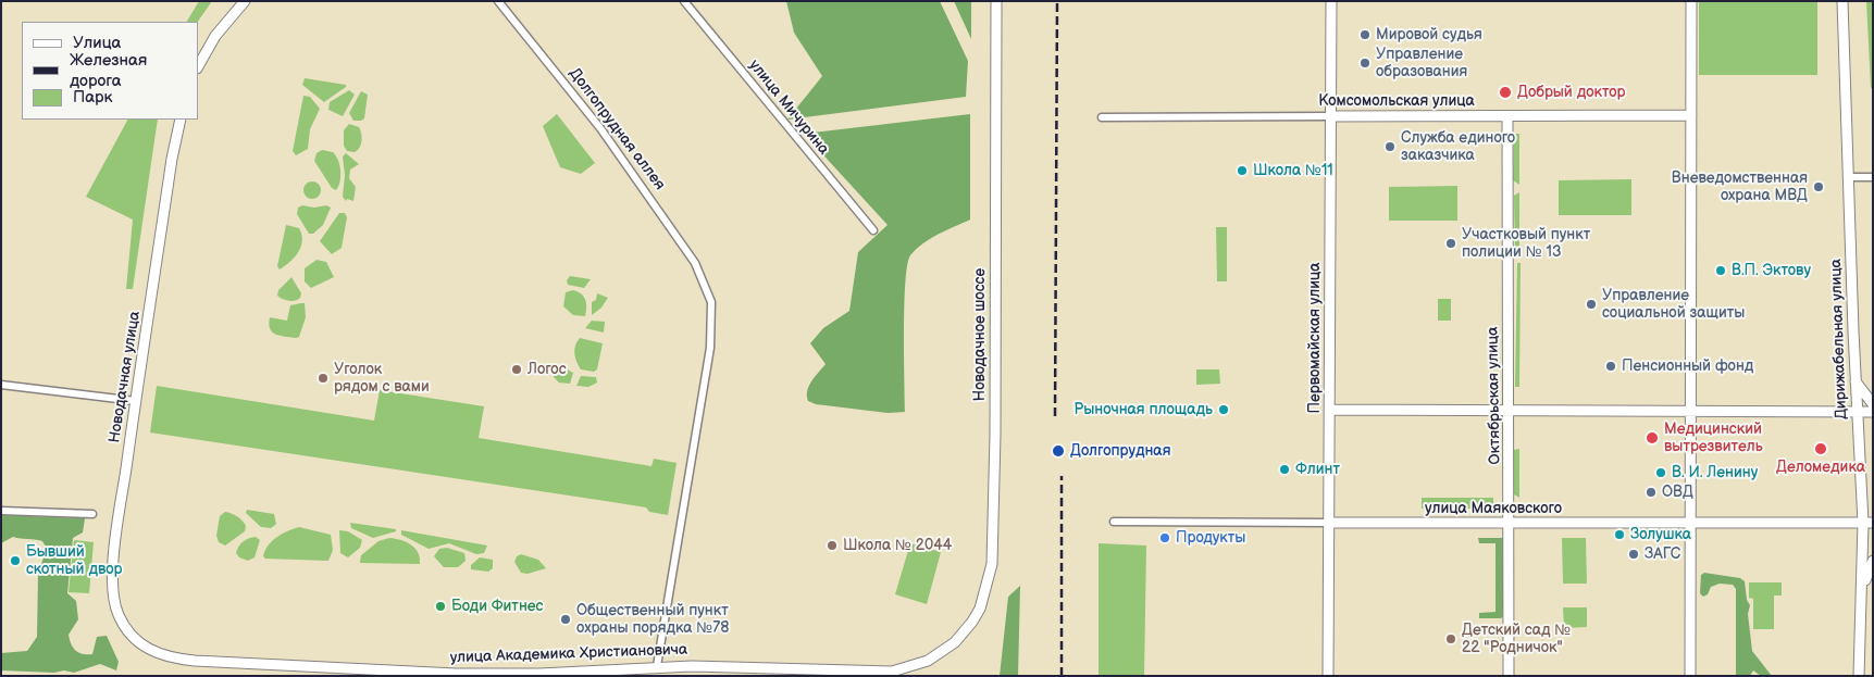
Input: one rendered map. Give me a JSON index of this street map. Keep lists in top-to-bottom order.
{
  "streets": {
    "street": [
      "Комсомольская улица",
      "улица Мичурина",
      "Долгопрудная аллея",
      "Новодачное шоссе",
      "Первомайская улица",
      "Дирижабельная улица",
      "Новодачная улица",
      "Октябрьская улица",
      "улица Маяковского",
      "улица Академика Христиановича"
    ]
  },
  "crossings": [
    ["Комсомольская улица", "Первомайская улица"],
    ["Комсомольская улица", "Октябрьская улица"],
    ["Долгопрудная аллея", "улица Академика Христиановича"],
    ["Новодачное шоссе", "улица Академика Христиановича"],
    ["Первомайская улица", "улица Маяковского"],
    ["Дирижабельная улица", "улица Маяковского"],
    ["Новодачная улица", "улица Академика Христиановича"],
    ["Октябрьская улица", "улица Маяковского"]
  ],
  "places": [
    "Мировой судья",
    "Управление образования",
    "Добрый доктор",
    "Служба единого заказчика",
    "Школа №11",
    "Вневедомственная охрана МВД",
    "Участковый пункт полиции № 13",
    "В.П. Эктову",
    "Управление социальной защиты",
    "Пенсионный фонд",
    "Логос",
    "Уголок рядом с вами",
    "Рыночная площадь",
    "Медицинский вытрезвитель",
    "Деломедика",
    "Долгопрудная",
    "Флинт",
    "В. И. Ленину",
    "ОВД",
    "Золушка",
    "Продукты",
    "Школа № 2044",
    "ЗАГС",
    "Бывший скотный двор",
    "Боди Фитнес",
    "Общественный пункт охраны порядка №78",
    "Детский сад № 22 \"Родничок\""
  ],
  "legend": ["Улица", "Железная дорога", "Парк"]
}
